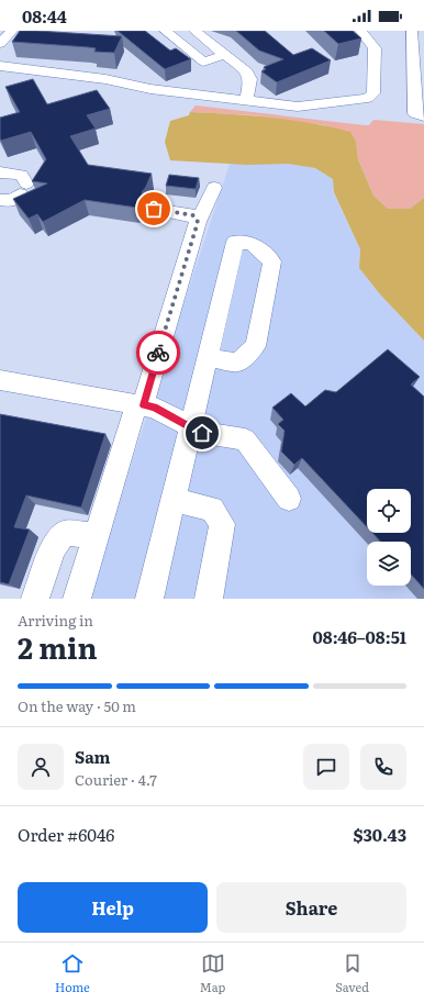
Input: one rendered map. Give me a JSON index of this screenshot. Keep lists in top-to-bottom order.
{
  "page": {
    "status": "08:44",
    "heading": ["2 min", "Arriving in", "08:46–08:51"],
    "panel": [
      "Sam",
      "Courier · 4.7",
      "Order #6046",
      "$30.43"
    ],
    "bar": "On the way · 50 m",
    "buttons": ["Help", "Share"],
    "tabs": ["Home", "Map", "Saved"]
  }
}
